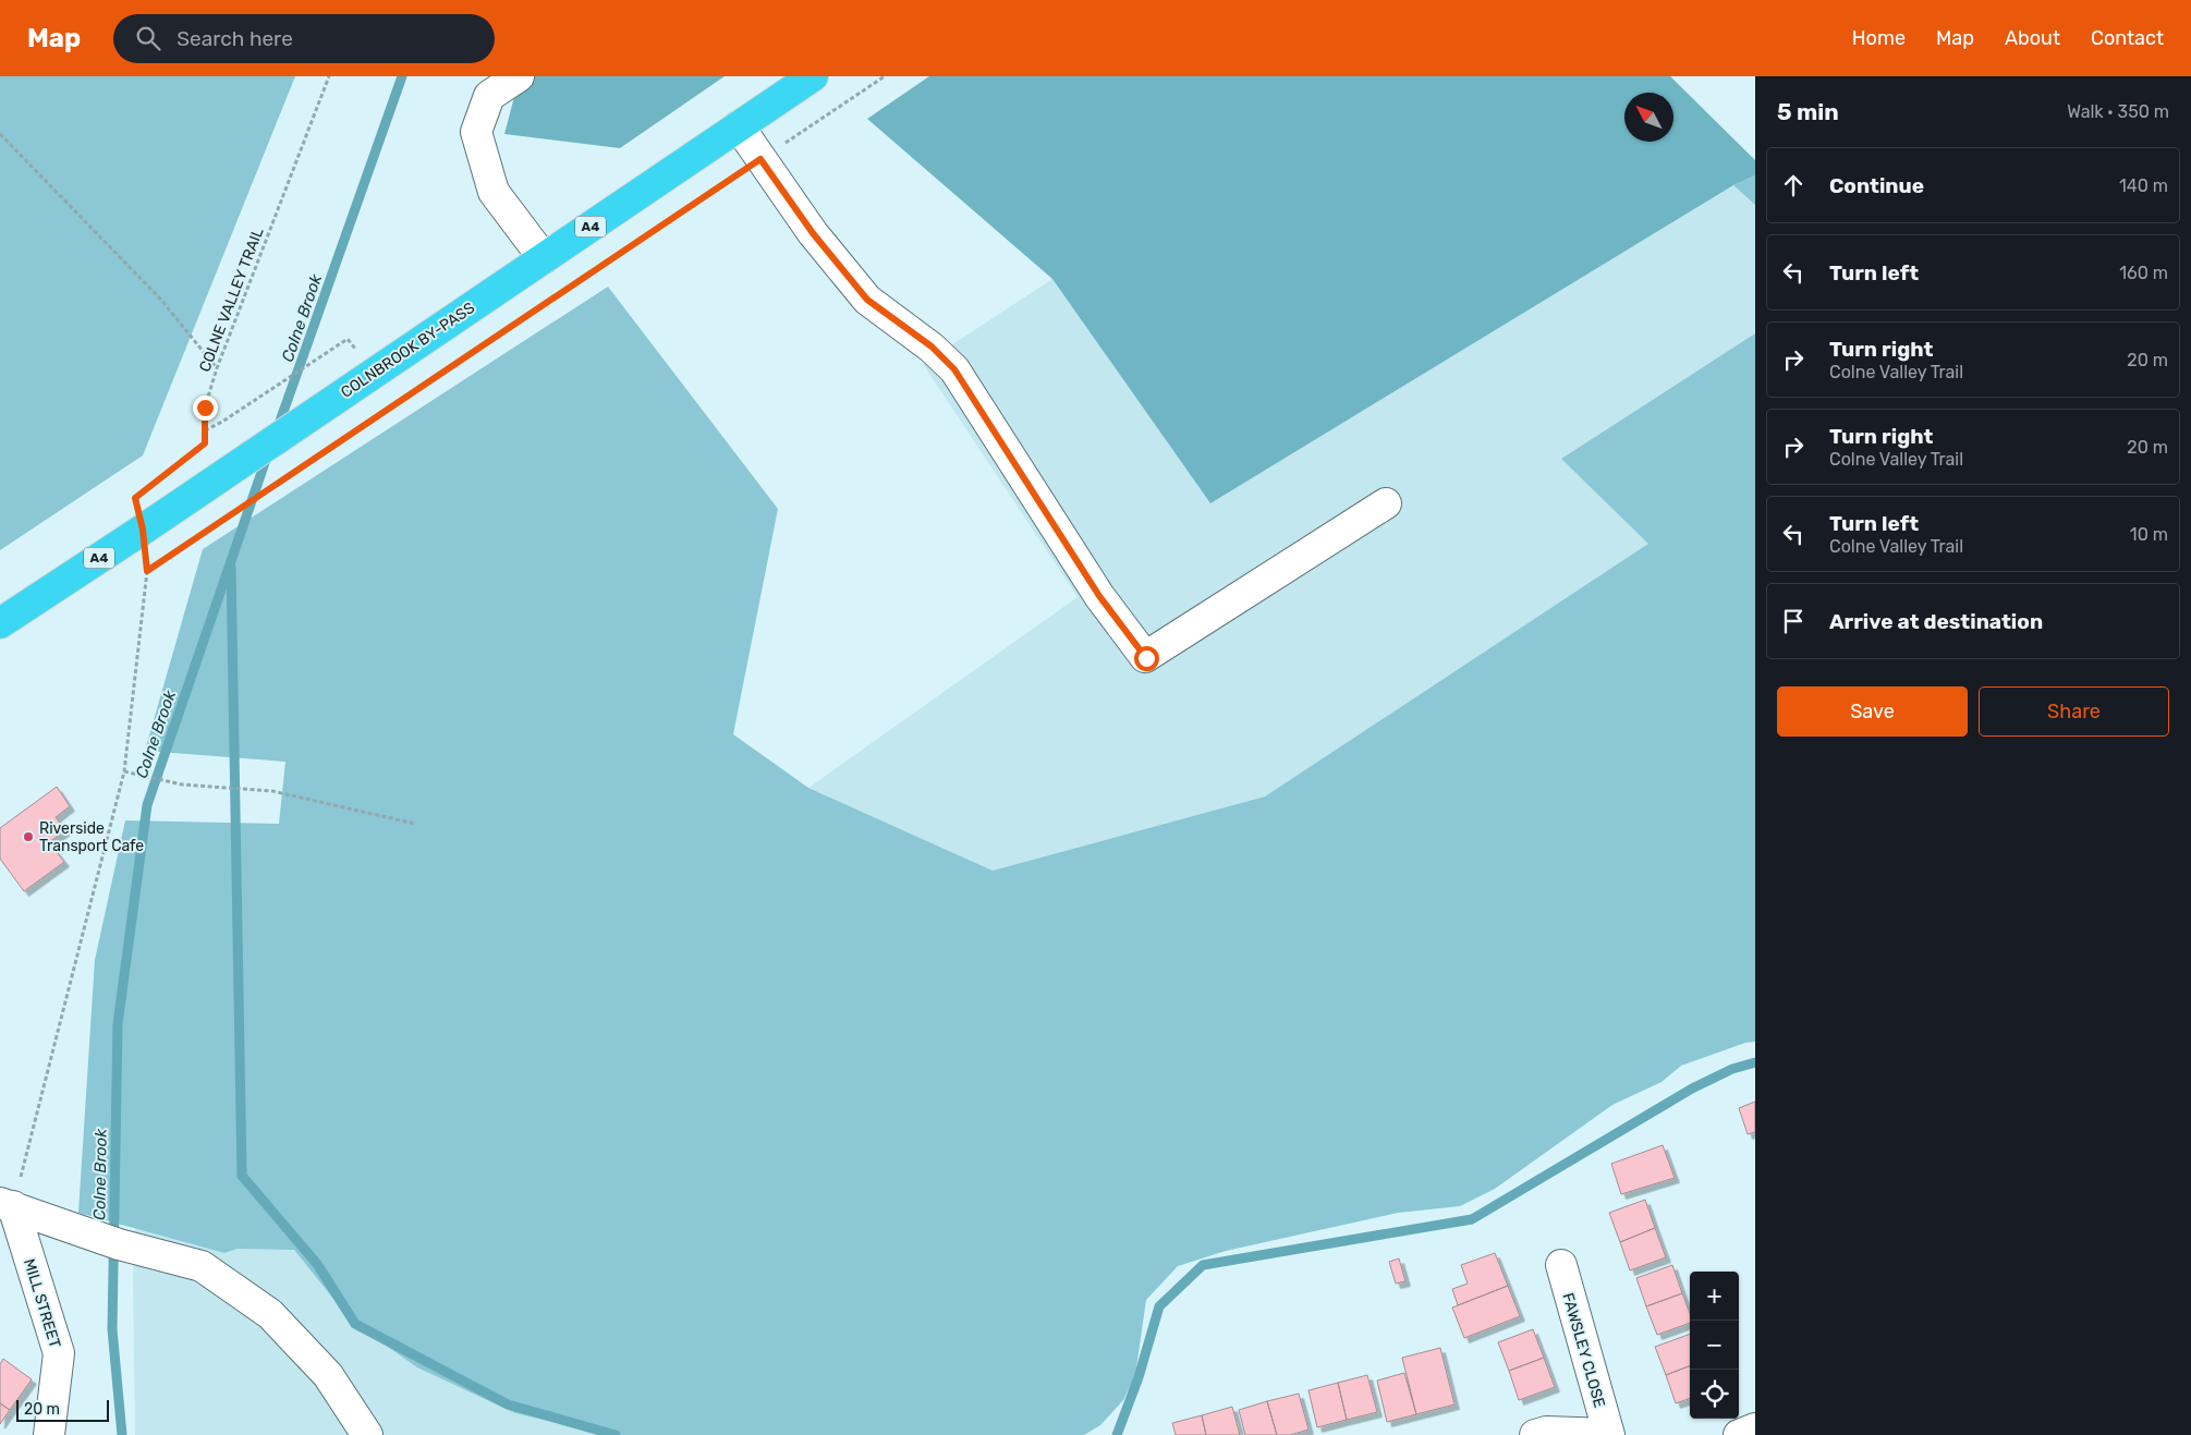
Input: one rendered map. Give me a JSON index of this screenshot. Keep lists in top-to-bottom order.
{
  "streets": {
    "highway": ["A4", "COLNBROOK BY-PASS"],
    "street": ["MILL STREET", "FAWSLEY CLOSE"],
    "path": ["COLNE VALLEY TRAIL"]
  },
  "water": ["Colne Brook"],
  "places": ["Riverside Transport Cafe"],
  "scale_bar": "20 m",
  "north": "top left",
  "page": {
    "header": "Map",
    "search": "Search here",
    "nav": [
      "Home",
      "Map",
      "About",
      "Contact"
    ],
    "heading": ["5 min", "Walk · 350 m"],
    "list": [
      ["Continue", "140 m"],
      ["Turn left", "160 m"],
      ["Turn right", "Colne Valley Trail", "20 m"],
      ["Turn right", "Colne Valley Trail", "20 m"],
      ["Turn left", "Colne Valley Trail", "10 m"],
      "Arrive at destination"
    ],
    "buttons": ["Save", "Share"],
    "map_buttons": ["+", "−"],
    "scale": "20 m"
  }
}
